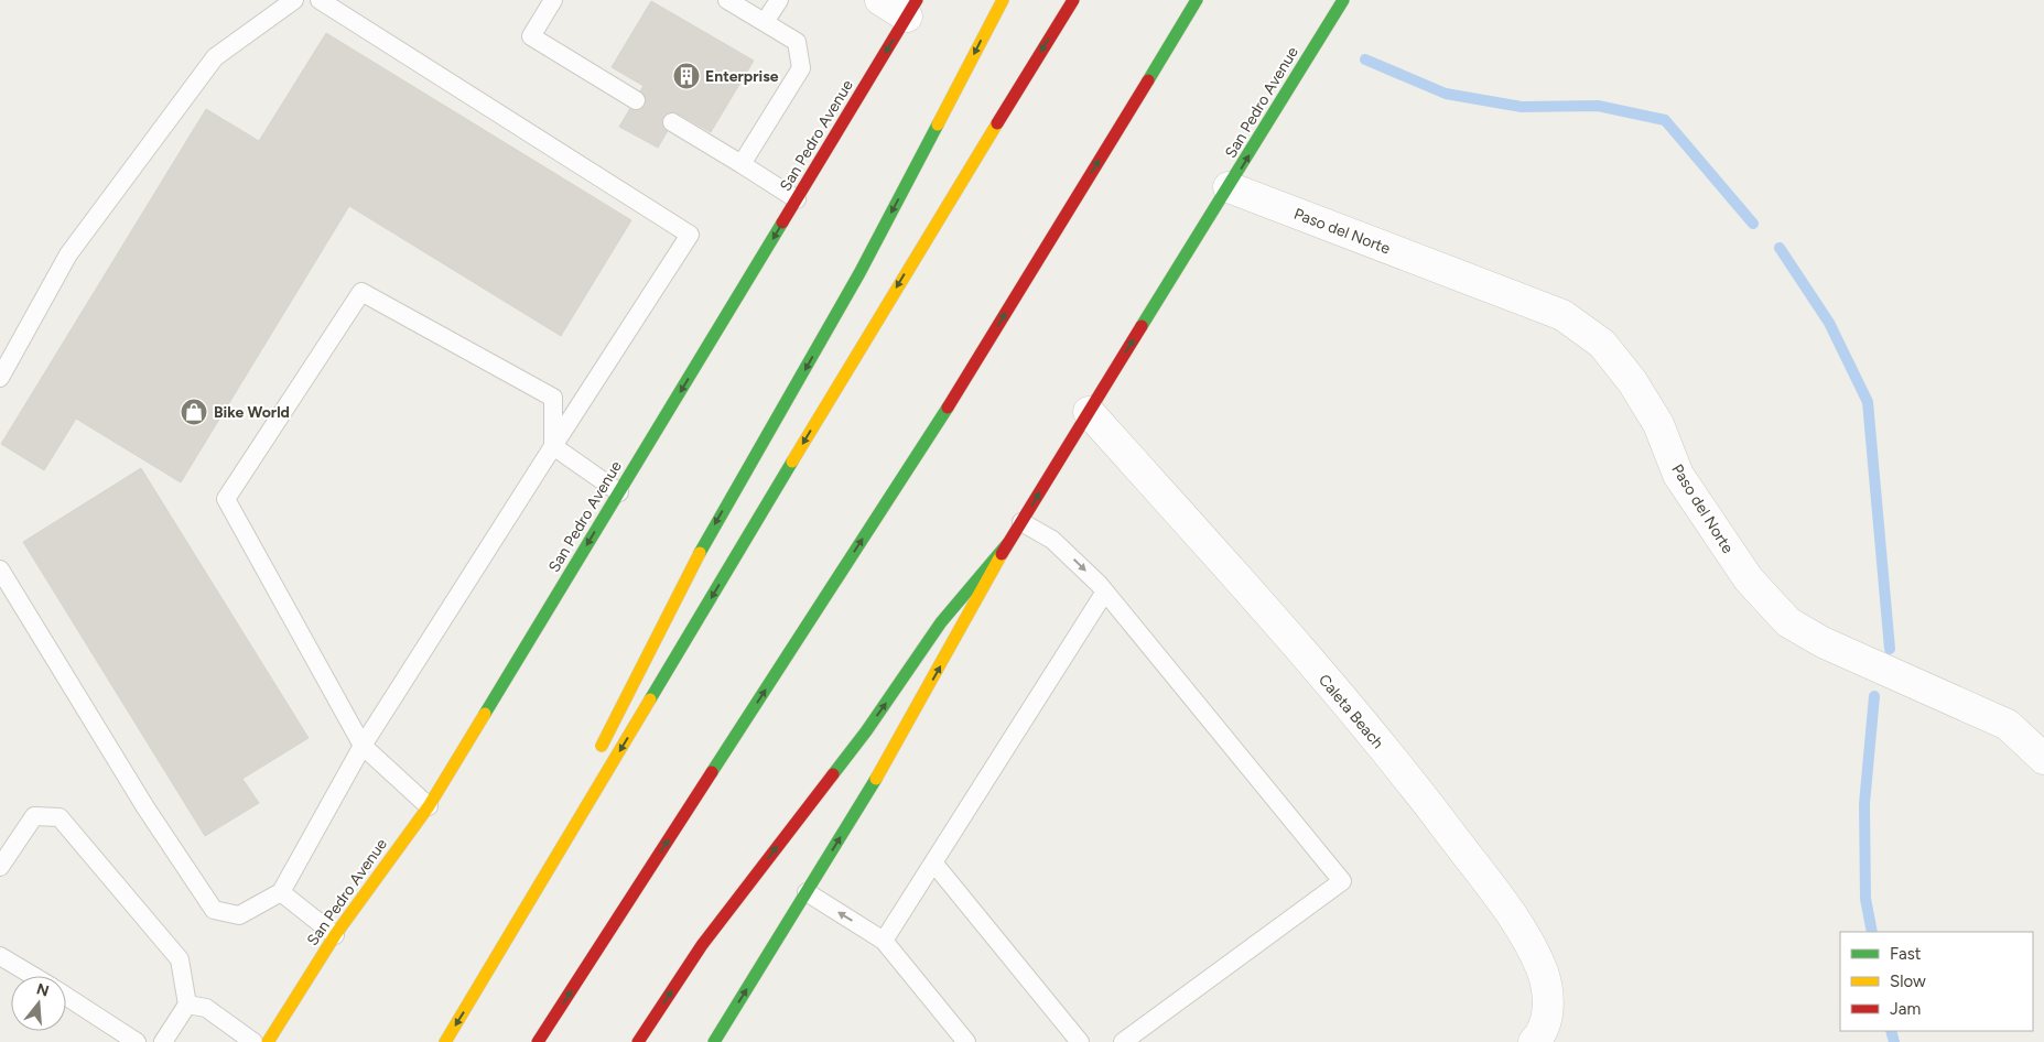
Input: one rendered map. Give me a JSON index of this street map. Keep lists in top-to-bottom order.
{
  "streets": {
    "main road": ["San Pedro Avenue"],
    "street": ["Paso del Norte", "Caleta Beach"]
  },
  "crossings": [
    ["San Pedro Avenue", "Paso del Norte"],
    ["San Pedro Avenue", "Caleta Beach"]
  ],
  "places": {
    "building": ["Enterprise"],
    "shop": ["Bike World"]
  },
  "legend": ["Fast", "Slow", "Jam"],
  "north": "top"
}
